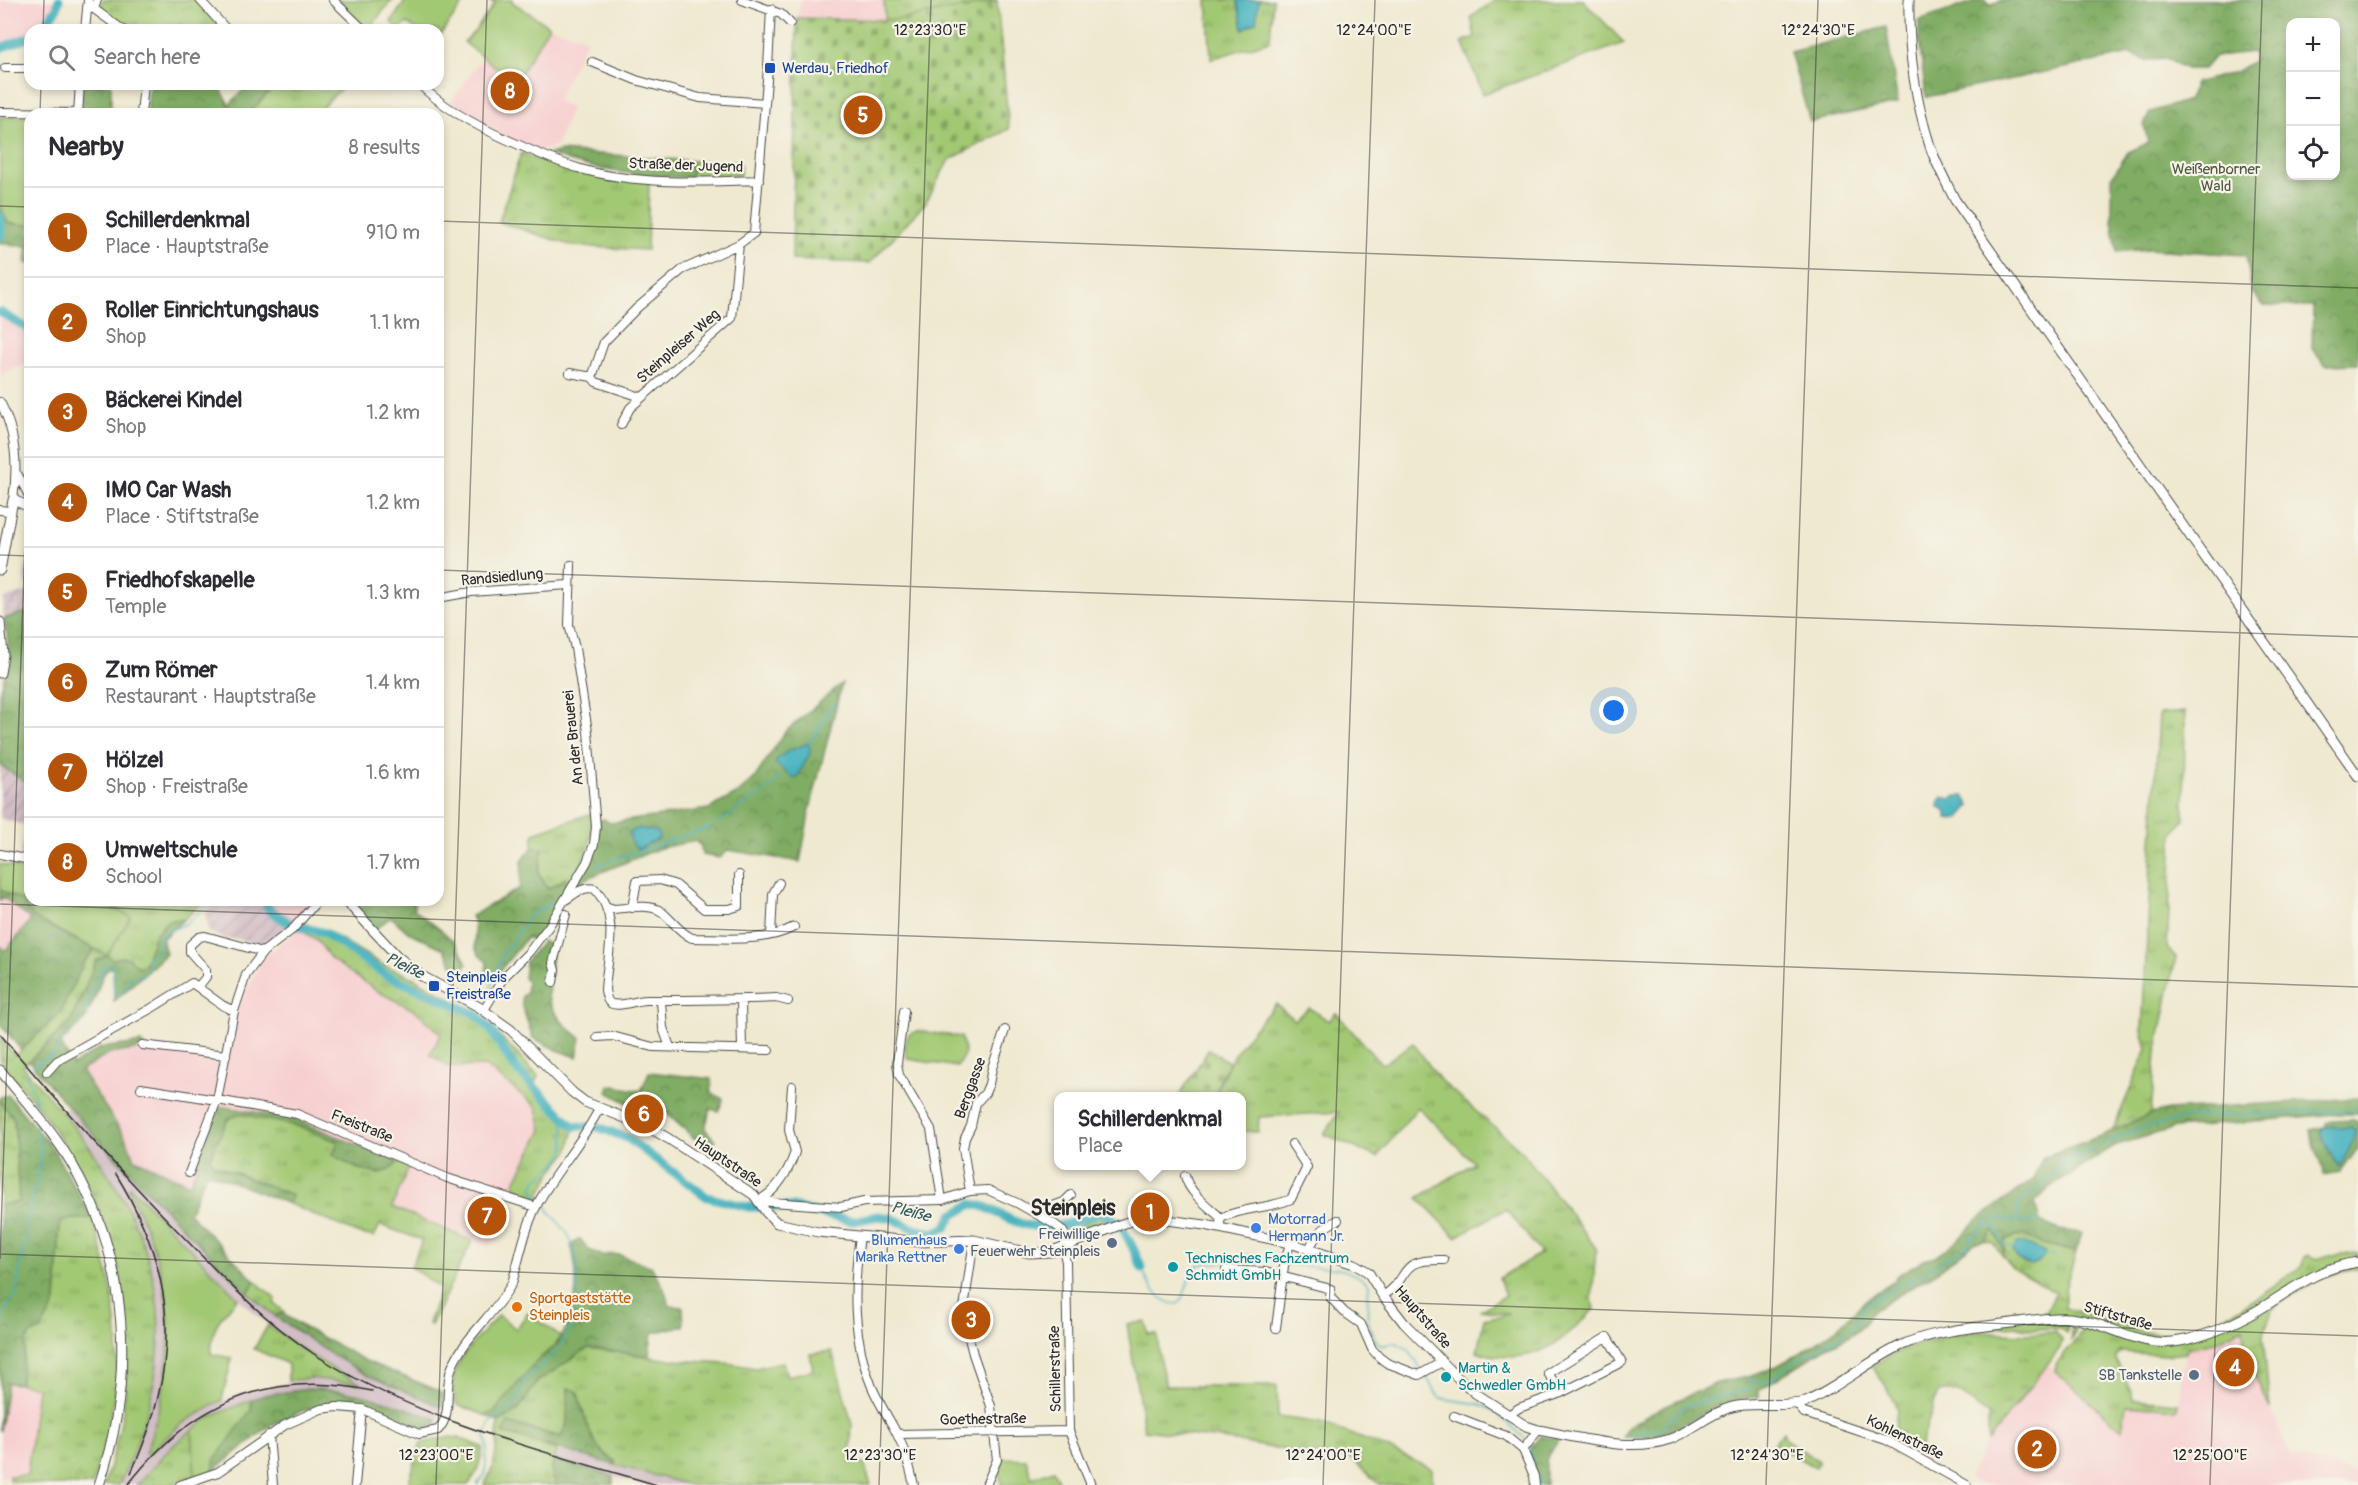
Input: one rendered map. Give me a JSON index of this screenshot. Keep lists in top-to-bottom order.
{
  "streets": {
    "main road": ["Hauptstraße", "Stiftstraße"],
    "street": [
      "Straße der Jugend",
      "Steinpleiser Weg",
      "Randsiedlung",
      "An der Brauerei",
      "Berggasse",
      "Freistraße",
      "Schillerstraße",
      "Goethestraße",
      "Kohlenstraße"
    ]
  },
  "crossings": [
    ["Randsiedlung", "An der Brauerei"],
    ["An der Brauerei", "Hauptstraße"],
    ["Hauptstraße", "Stiftstraße"],
    ["Hauptstraße", "Schillerstraße"],
    ["Hauptstraße", "Kohlenstraße"],
    ["Stiftstraße", "Kohlenstraße"],
    ["Schillerstraße", "Goethestraße"]
  ],
  "districts": ["Steinpleis"],
  "water": ["Pleiße"],
  "parks": ["Weißenborner Wald"],
  "places": {
    "transit": ["Werdau, Friedhof", "Steinpleis Freistraße"],
    "other": [
      "Motorrad Hermann Jr.",
      "Freiwillige Feuerwehr Steinpleis",
      "Blumenhaus Marika Rettner",
      "Technisches Fachzentrum Schmidt GmbH",
      "Sportgaststätte Steinpleis",
      "SB Tankstelle",
      "Martin & Schwedler GmbH"
    ]
  },
  "page": {
    "map_buttons": ["+", "−"],
    "search": "Search here",
    "pins": [
      "8",
      "5",
      "6",
      "1",
      "7",
      "3",
      "4",
      "2"
    ],
    "heading": ["Nearby", "8 results"],
    "list": [
      {
        "mark": "1",
        "name": "Schillerdenkmal",
        "note": "Place · Hauptstraße",
        "value": "910 m"
      },
      {
        "mark": "2",
        "name": "Roller Einrichtungshaus",
        "note": "Shop",
        "value": "1.1 km"
      },
      {
        "mark": "3",
        "name": "Bäckerei Kindel",
        "note": "Shop",
        "value": "1.2 km"
      },
      {
        "mark": "4",
        "name": "IMO Car Wash",
        "note": "Place · Stiftstraße",
        "value": "1.2 km"
      },
      {
        "mark": "5",
        "name": "Friedhofskapelle",
        "note": "Temple",
        "value": "1.3 km"
      },
      {
        "mark": "6",
        "name": "Zum Römer",
        "note": "Restaurant · Hauptstraße",
        "value": "1.4 km"
      },
      {
        "mark": "7",
        "name": "Hölzel",
        "note": "Shop · Freistraße",
        "value": "1.6 km"
      },
      {
        "mark": "8",
        "name": "Umweltschule",
        "note": "School",
        "value": "1.7 km"
      }
    ],
    "popup": ["Schillerdenkmal", "Place"]
  },
  "coordinates": [
    "12°23'30\"E",
    "12°24'00\"E",
    "12°24'30\"E",
    "12°23'00\"E",
    "12°25'00\"E"
  ]
}
